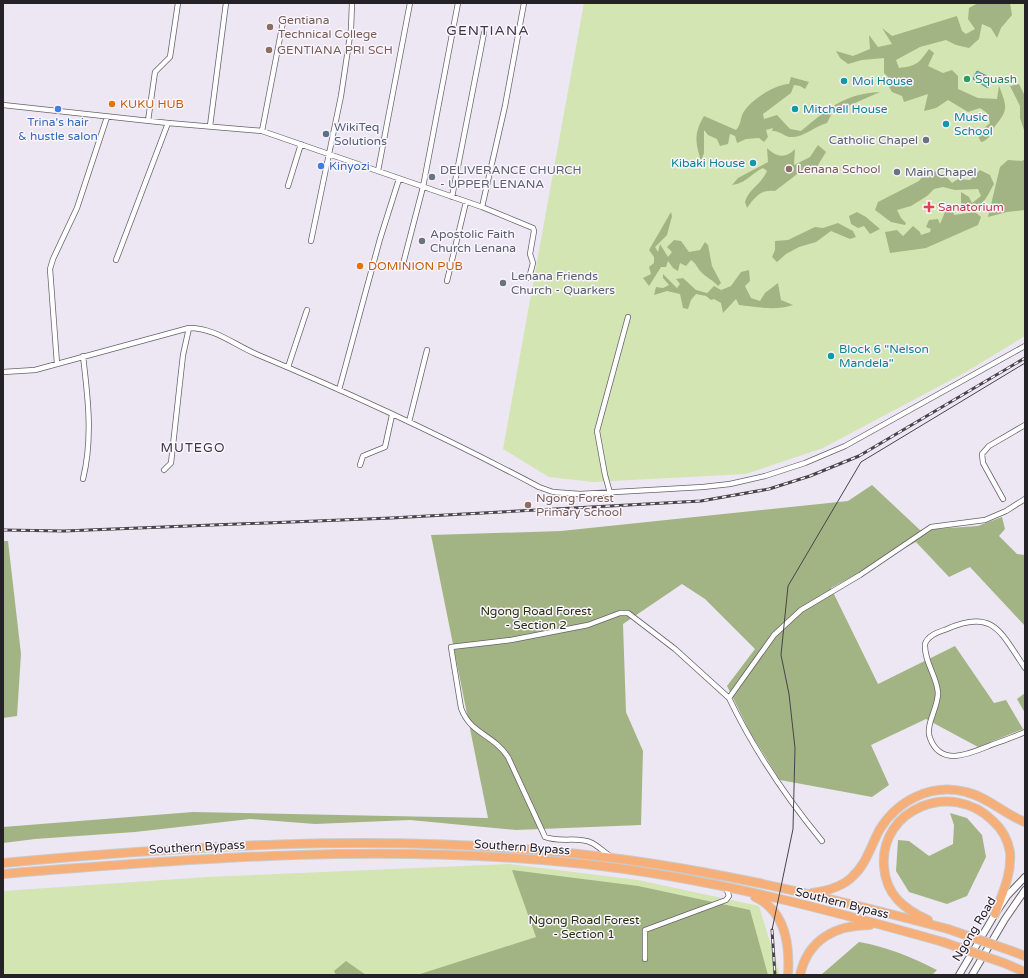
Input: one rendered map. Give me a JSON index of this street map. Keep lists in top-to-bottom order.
{
  "streets": {
    "highway": ["Southern Bypass"],
    "main road": ["Ngong Road"]
  },
  "districts": ["GENTIANA", "MUTEGO"],
  "parks": ["Ngong Road Forest - Section 2", "Ngong Road Forest - Section 1"],
  "places": {
    "other": [
      "Gentiana Technical College",
      "GENTIANA PRI SCH",
      "Squash",
      "Moi House",
      "KUKU HUB",
      "Trina's hair & hustle salon",
      "Mitchell House",
      "Music School",
      "WikiTeq Solutions",
      "Catholic Chapel",
      "Kibaki House",
      "Kinyozi",
      "Lenana School",
      "Main Chapel",
      "DELIVERANCE CHURCH - UPPER LENANA",
      "Apostolic Faith Church Lenana",
      "DOMINION PUB",
      "Lenana Friends Church - Quarkers",
      "Block 6 \"Nelson Mandela\"",
      "Ngong Forest Primary School"
    ],
    "health": ["Sanatorium"]
  }
}
